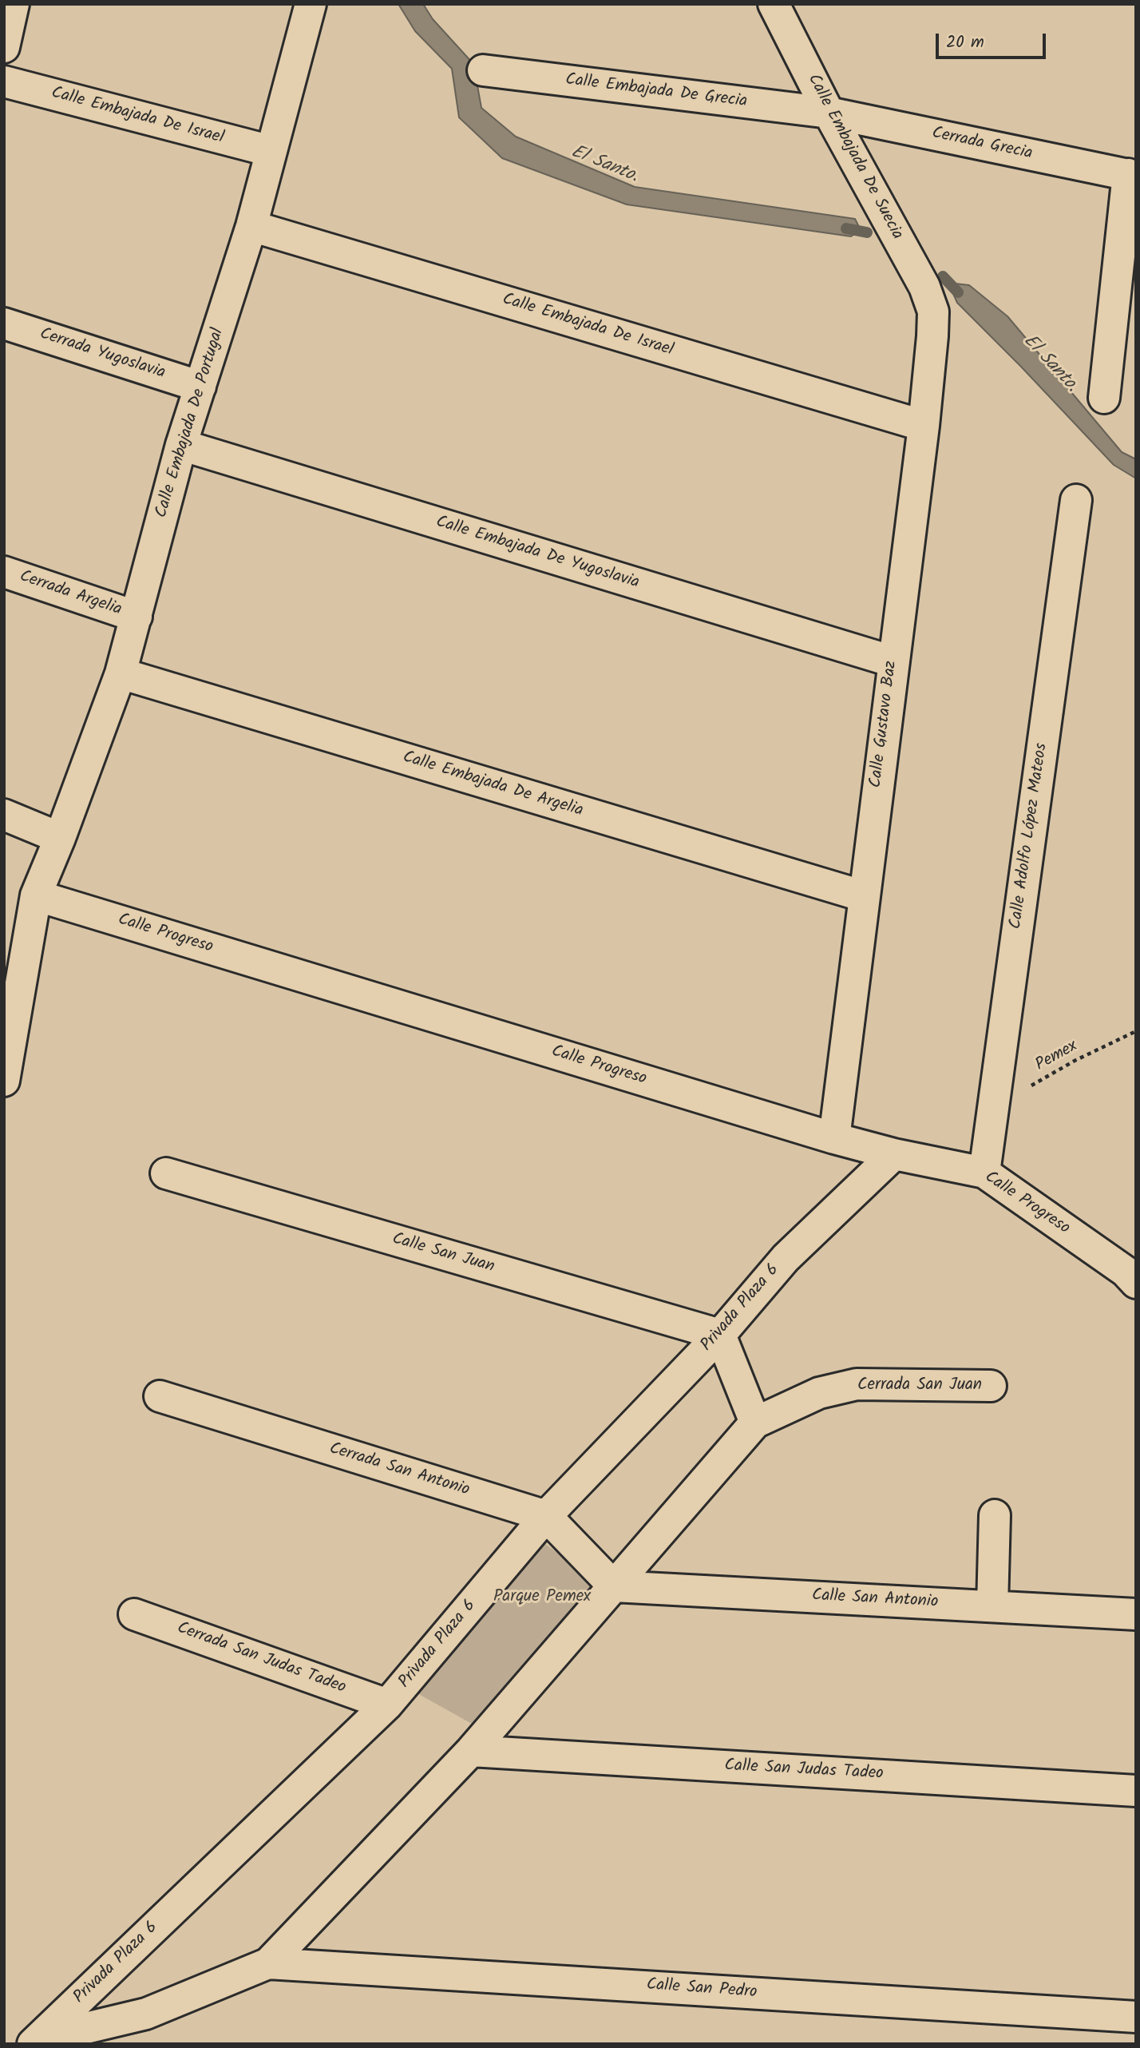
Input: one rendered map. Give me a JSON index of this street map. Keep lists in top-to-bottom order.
{
  "streets": {
    "street": [
      "Calle Embajada De Grecia",
      "Calle Embajada De Israel",
      "Cerrada Grecia",
      "Calle Embajada De Suecia",
      "Cerrada Yugoslavia",
      "Calle Embajada De Portugal",
      "Calle Embajada De Yugoslavia",
      "Cerrada Argelia",
      "Calle Gustavo Baz",
      "Calle Embajada De Argelia",
      "Calle Adolfo López Mateos",
      "Calle Progreso",
      "Calle San Juan",
      "Privada Plaza 6",
      "Cerrada San Juan",
      "Cerrada San Antonio",
      "Calle San Antonio",
      "Cerrada San Judas Tadeo",
      "Calle San Judas Tadeo",
      "Calle San Pedro"
    ],
    "path": ["Pemex"]
  },
  "crossings": [
    ["Calle Embajada De Grecia", "Cerrada Grecia"],
    ["Calle Embajada De Grecia", "Calle Embajada De Suecia"],
    ["Calle Embajada De Israel", "Calle Embajada De Portugal"],
    ["Calle Embajada De Israel", "Calle Gustavo Baz"],
    ["Cerrada Grecia", "Calle Embajada De Suecia"],
    ["Calle Embajada De Suecia", "Calle Gustavo Baz"],
    ["Cerrada Yugoslavia", "Calle Embajada De Portugal"],
    ["Calle Embajada De Portugal", "Calle Embajada De Yugoslavia"],
    ["Calle Embajada De Portugal", "Cerrada Argelia"],
    ["Calle Embajada De Portugal", "Calle Embajada De Argelia"],
    ["Calle Embajada De Portugal", "Calle Progreso"],
    ["Calle Embajada De Yugoslavia", "Calle Gustavo Baz"],
    ["Calle Gustavo Baz", "Calle Embajada De Argelia"],
    ["Calle Gustavo Baz", "Calle Progreso"],
    ["Calle Adolfo López Mateos", "Calle Progreso"],
    ["Calle Adolfo López Mateos", "Pemex"],
    ["Calle Progreso", "Privada Plaza 6"],
    ["Calle San Juan", "Privada Plaza 6"],
    ["Privada Plaza 6", "Cerrada San Antonio"],
    ["Privada Plaza 6", "Cerrada San Judas Tadeo"],
    ["Cerrada San Antonio", "Calle San Antonio"]
  ],
  "water": ["El Santo."],
  "parks": ["Parque Pemex"],
  "scale_bar": "20 m"
}
